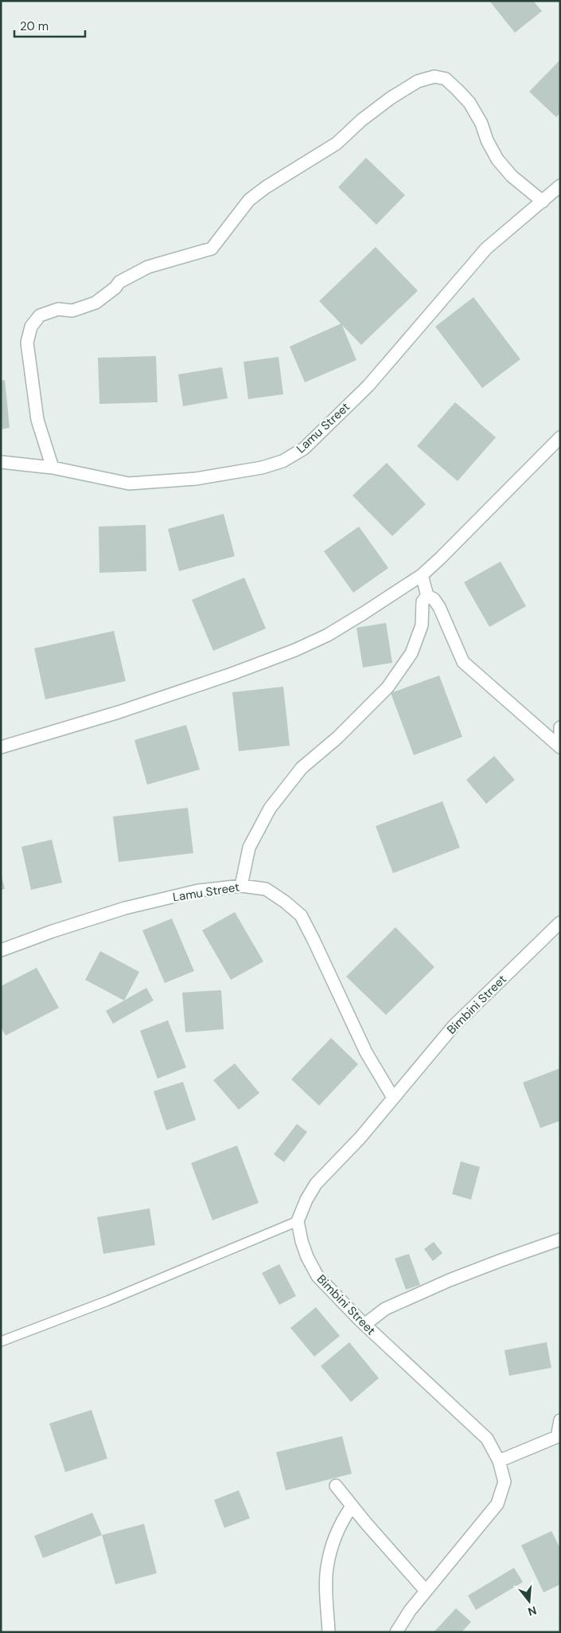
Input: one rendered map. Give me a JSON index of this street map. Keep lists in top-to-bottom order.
{
  "streets": {
    "street": ["Lamu Street", "Bimbini Street"]
  },
  "crossings": [
    ["Lamu Street", "Bimbini Street"]
  ],
  "scale_bar": "20 m",
  "north": "bottom"
}
